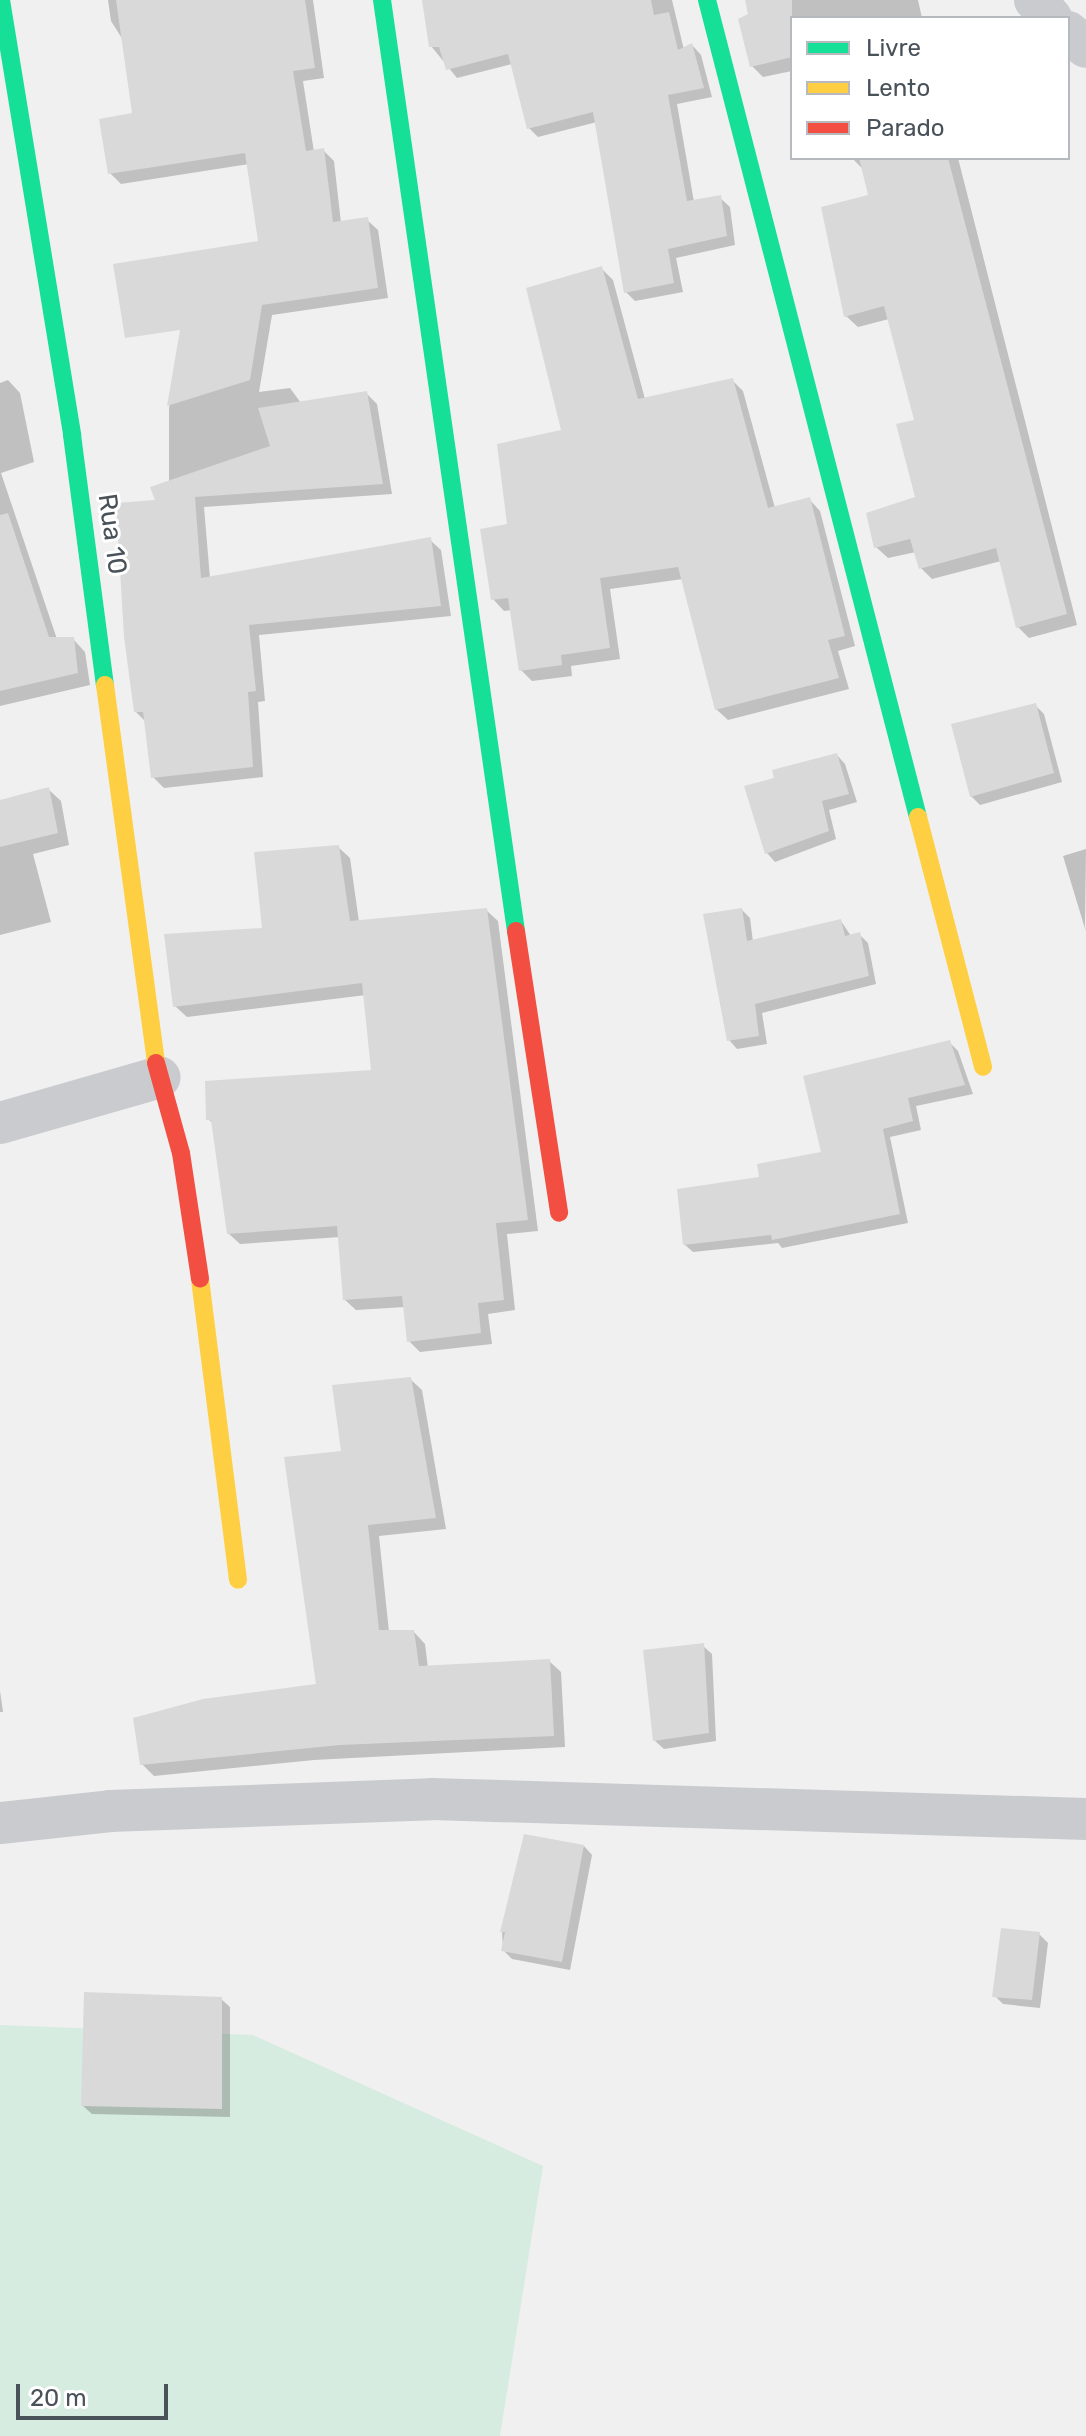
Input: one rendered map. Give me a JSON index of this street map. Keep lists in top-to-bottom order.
{
  "streets": {
    "street": ["Rua 10"]
  },
  "legend": ["Livre", "Lento", "Parado"],
  "scale_bar": "20 m"
}
